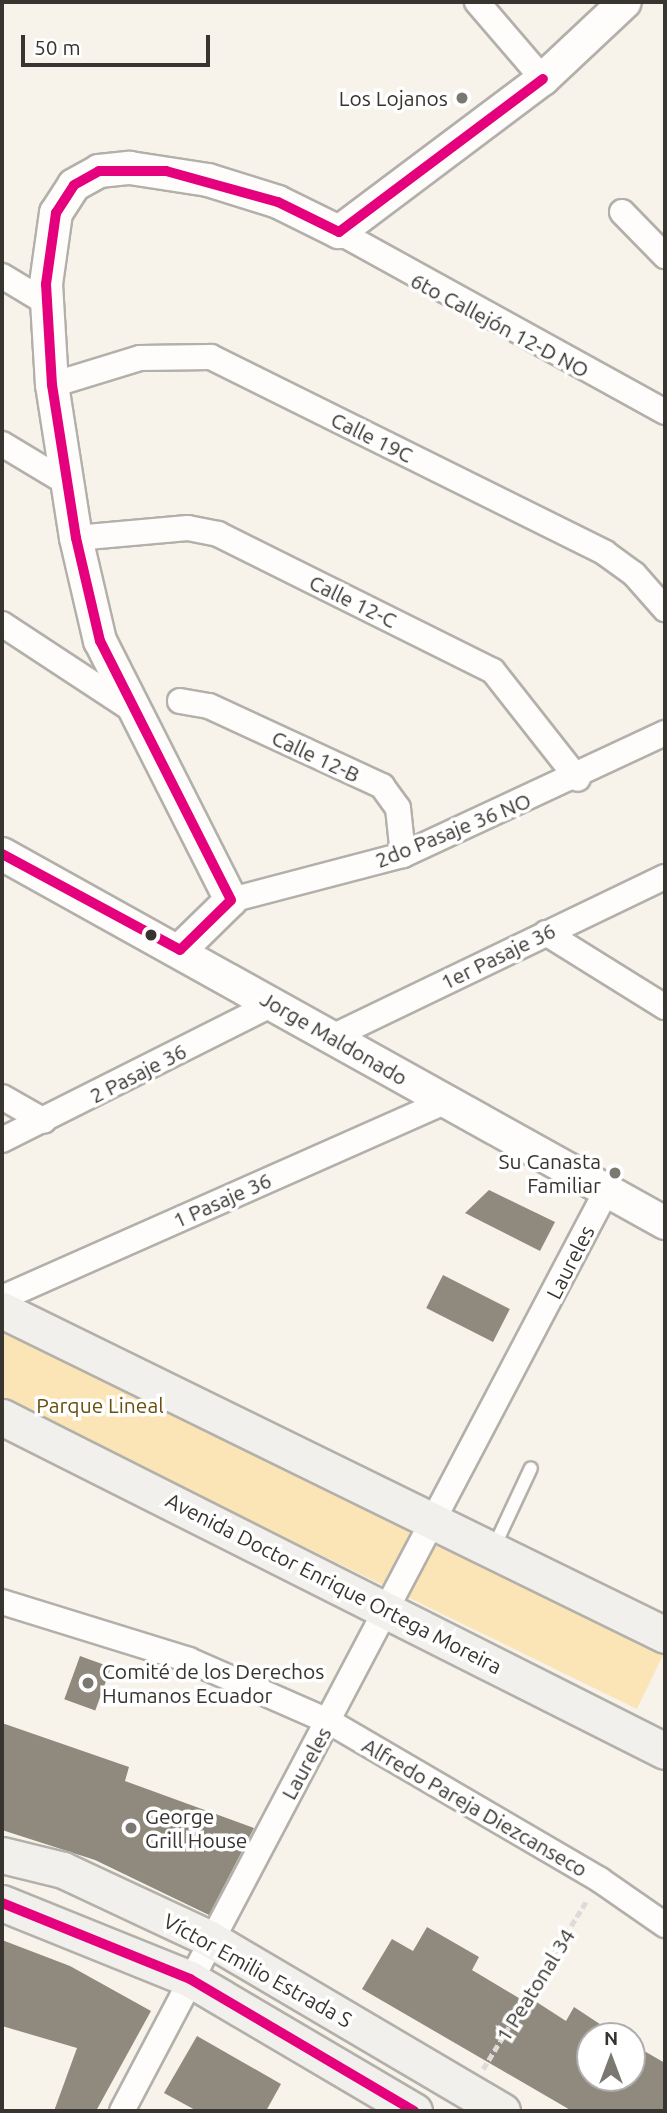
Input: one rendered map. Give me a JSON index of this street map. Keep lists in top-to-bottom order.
{
  "streets": {
    "main road": ["Avenida Doctor Enrique Ortega Moreira", "Víctor Emilio Estrada S"],
    "street": [
      "6to Callejón 12-D NO",
      "Calle 19C",
      "Calle 12-C",
      "Calle 12-B",
      "2do Pasaje 36 NO",
      "1er Pasaje 36",
      "Jorge Maldonado",
      "2 Pasaje 36",
      "1 Pasaje 36",
      "Laureles",
      "Alfredo Pareja Diezcanseco"
    ],
    "path": ["1 Peatonal 34"]
  },
  "crossings": [
    ["Calle 12-C", "2do Pasaje 36 NO"],
    ["Calle 12-B", "2do Pasaje 36 NO"],
    ["1er Pasaje 36", "Jorge Maldonado"],
    ["Jorge Maldonado", "2 Pasaje 36"],
    ["Jorge Maldonado", "1 Pasaje 36"],
    ["Jorge Maldonado", "Laureles"],
    ["Laureles", "Avenida Doctor Enrique Ortega Moreira"],
    ["Laureles", "Alfredo Pareja Diezcanseco"],
    ["Laureles", "Víctor Emilio Estrada S"],
    ["Alfredo Pareja Diezcanseco", "1 Peatonal 34"],
    ["Víctor Emilio Estrada S", "1 Peatonal 34"]
  ],
  "parks": ["Parque Lineal"],
  "places": [
    "Los Lojanos",
    "Su Canasta Familiar",
    "Comité de los Derechos Humanos Ecuador",
    "George Grill House"
  ],
  "scale_bar": "50 m",
  "north": "top"
}
